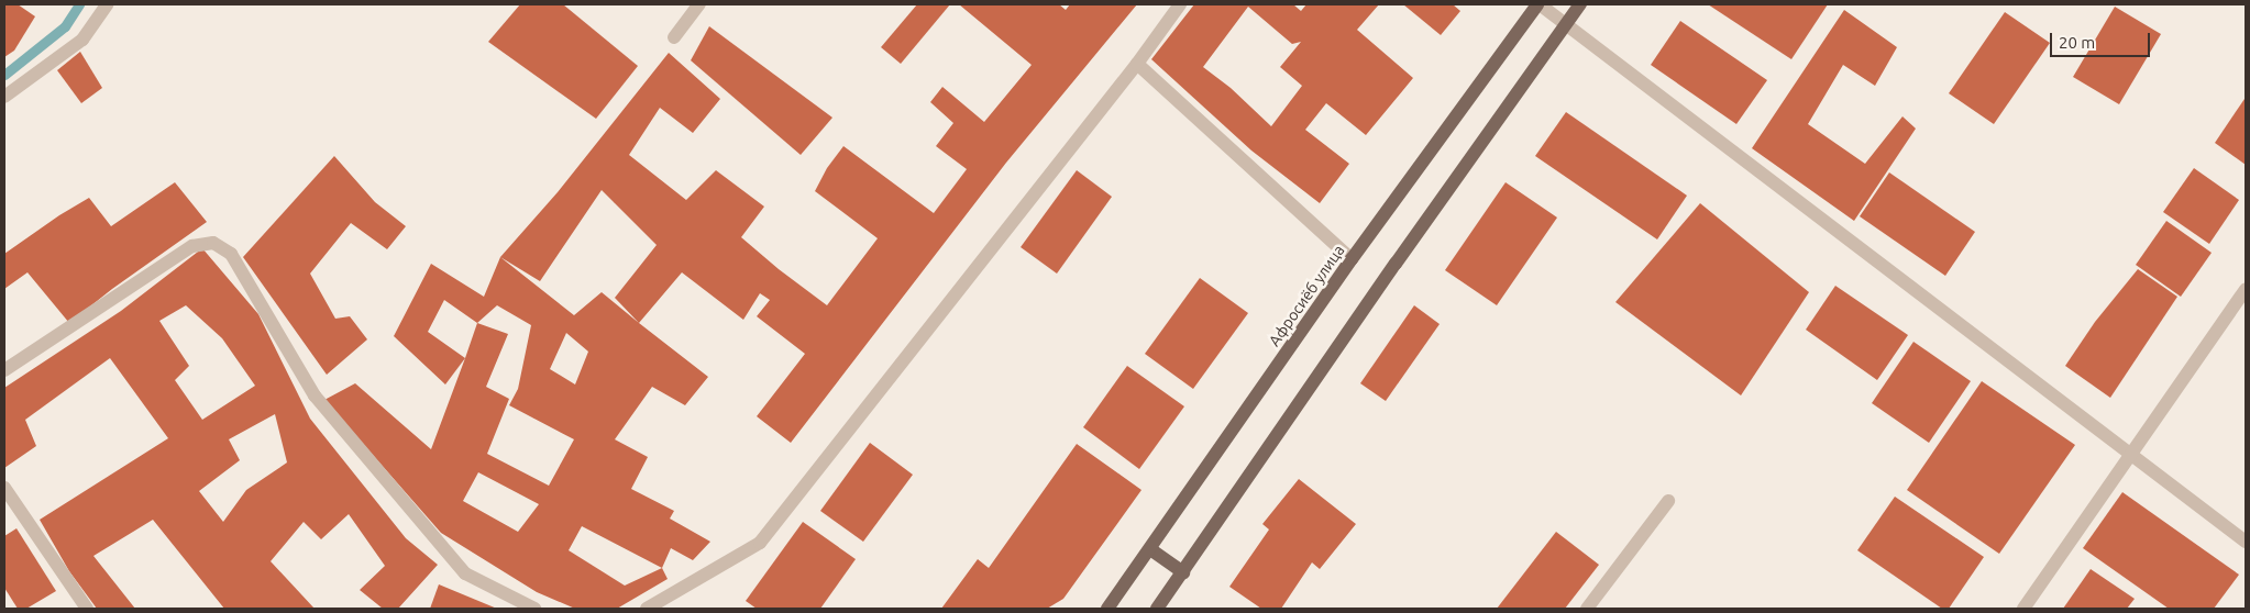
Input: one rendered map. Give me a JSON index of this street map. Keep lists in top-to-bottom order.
{
  "streets": {
    "main road": ["Афросиёб улица"]
  },
  "scale_bar": "20 m"
}
